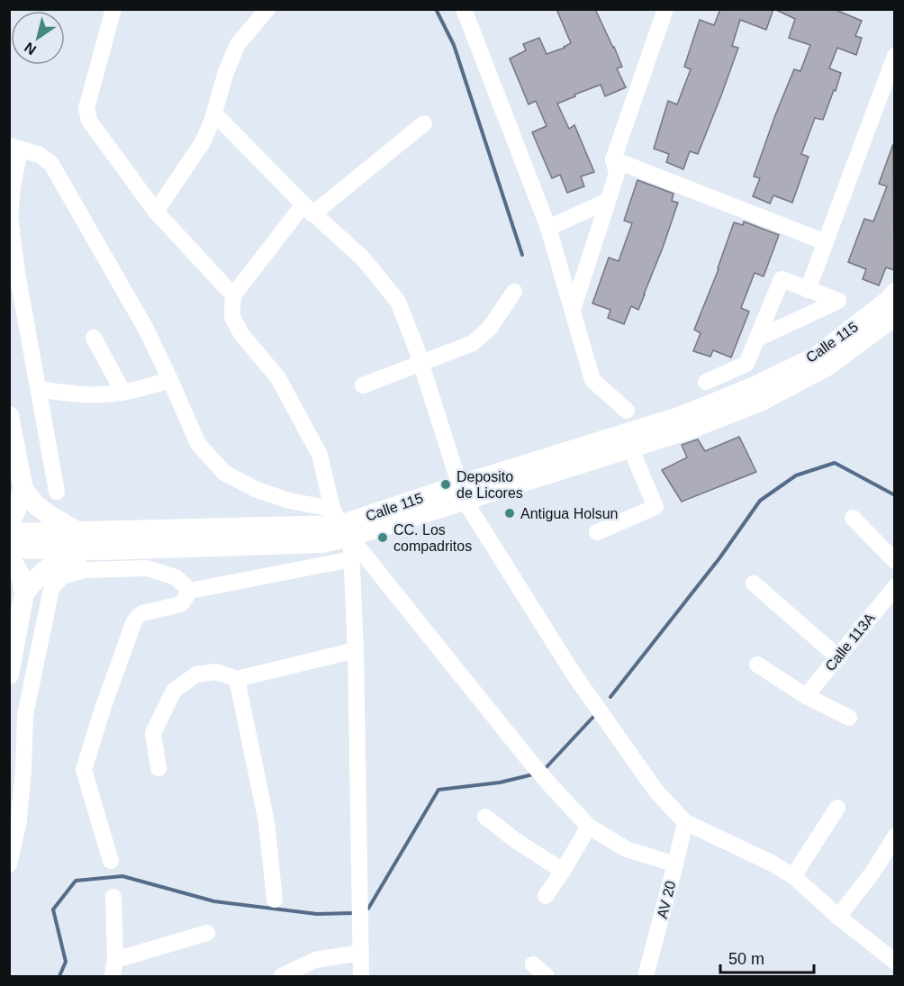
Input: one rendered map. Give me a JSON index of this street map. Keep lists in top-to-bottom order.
{
  "streets": {
    "main road": ["Calle 115"],
    "street": ["Calle 113A", "AV 20"]
  },
  "places": ["Deposito de Licores", "Antigua Holsun", "CC. Los compadritos"],
  "scale_bar": "50 m",
  "north": "bottom left"
}
